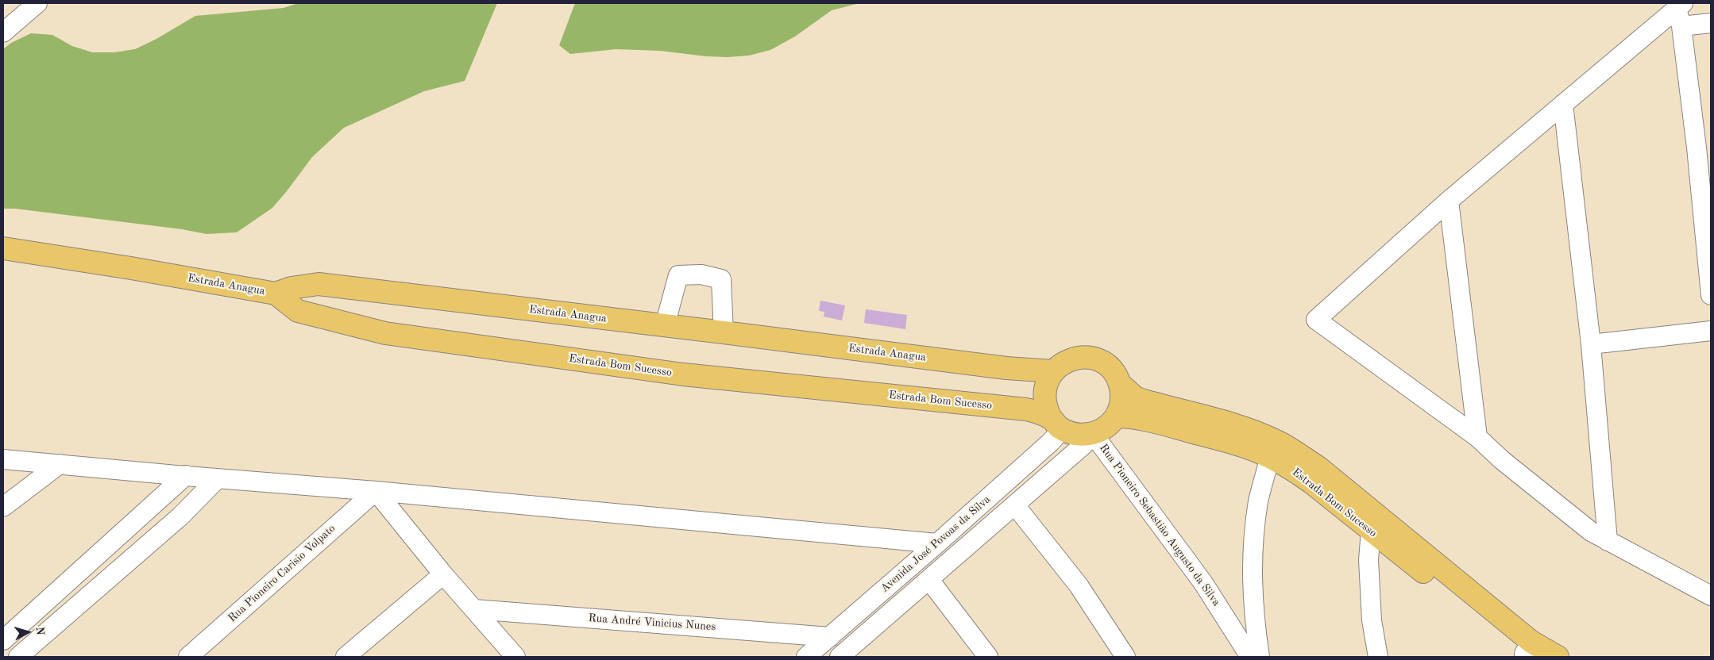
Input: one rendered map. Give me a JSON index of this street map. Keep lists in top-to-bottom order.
{
  "streets": {
    "main road": ["Estrada Anagua", "Estrada Bom Sucesso"],
    "street": [
      "Rua Pioneiro Sebastião Augusto da Silva",
      "Avenida José Povoas da Silva",
      "Rua Pioneiro Carisio Volpato",
      "Rua André Vinicius Nunes"
    ]
  },
  "crossings": [
    ["Estrada Anagua", "Estrada Bom Sucesso"],
    ["Estrada Anagua", "Rua Pioneiro Sebastião Augusto da Silva"],
    ["Estrada Anagua", "Avenida José Povoas da Silva"],
    ["Estrada Bom Sucesso", "Rua Pioneiro Sebastião Augusto da Silva"],
    ["Estrada Bom Sucesso", "Avenida José Povoas da Silva"],
    ["Rua Pioneiro Sebastião Augusto da Silva", "Avenida José Povoas da Silva"],
    ["Avenida José Povoas da Silva", "Rua André Vinicius Nunes"]
  ],
  "north": "right"
}
